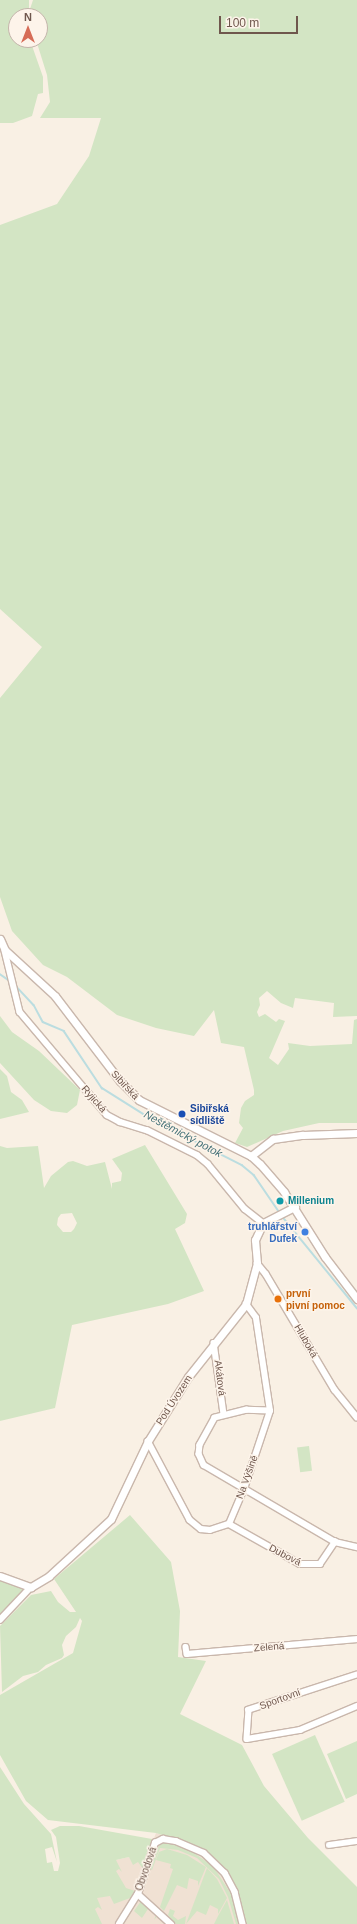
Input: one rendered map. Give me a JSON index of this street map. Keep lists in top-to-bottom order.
{
  "streets": {
    "street": [
      "Sibiřská",
      "Ryjická",
      "Hluboká",
      "Akátová",
      "Pod Úvozem",
      "Na Výšině",
      "Dubová",
      "Zelená",
      "Sportovní",
      "Obvodová"
    ]
  },
  "crossings": [
    ["Sibiřská", "Ryjická"],
    ["Ryjická", "Pod Úvozem"],
    ["Hluboká", "Pod Úvozem"],
    ["Akátová", "Pod Úvozem"],
    ["Pod Úvozem", "Na Výšině"],
    ["Na Výšině", "Dubová"]
  ],
  "water": ["Neštěmický potok"],
  "places": [
    "Sibiřská sídliště",
    "Millenium",
    "truhlářství Dufek",
    "první pivní pomoc"
  ],
  "scale_bar": "100 m",
  "north": "top"
}
